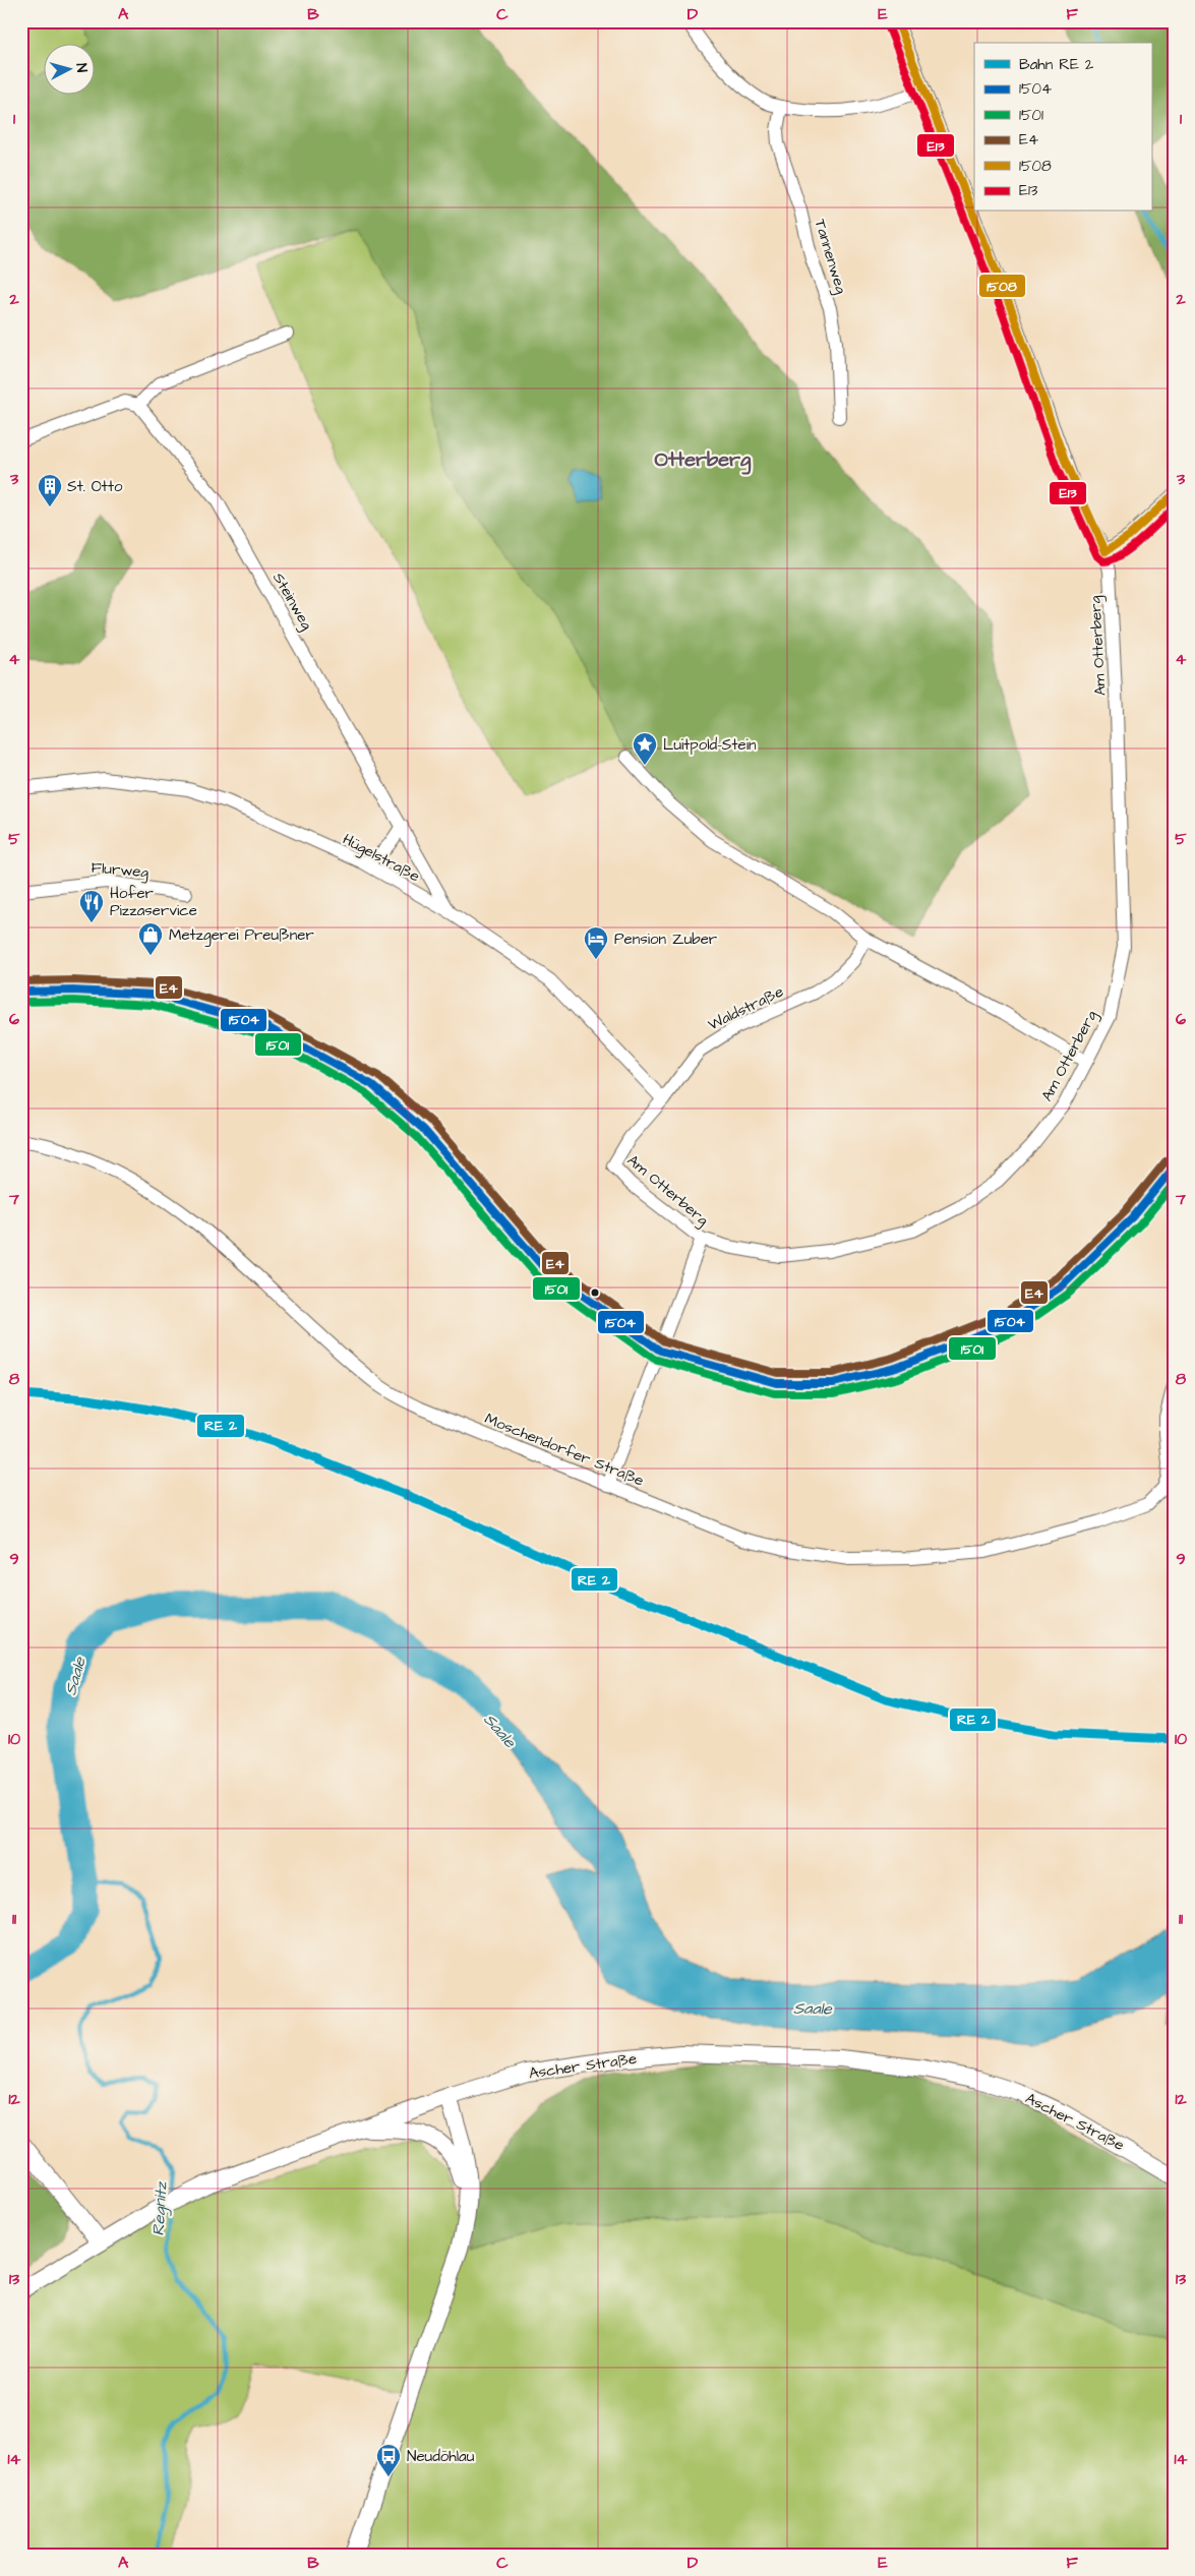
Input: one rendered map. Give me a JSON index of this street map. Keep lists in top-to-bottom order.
{
  "streets": {
    "street": [
      "Tannenweg",
      "Steinweg",
      "Am Otterberg",
      "Hügelstraße",
      "Flurweg",
      "Waldstraße",
      "Moschendorfer Straße",
      "Ascher Straße"
    ]
  },
  "crossings": [
    ["Steinweg", "Hügelstraße"],
    ["Am Otterberg", "Waldstraße"],
    ["Am Otterberg", "Moschendorfer Straße"],
    ["Hügelstraße", "Waldstraße"]
  ],
  "districts": ["Otterberg"],
  "water": ["Saale", "Regnitz"],
  "places": {
    "building": ["St. Otto"],
    "place": ["Luitpold-Stein"],
    "restaurant": ["Hofer Pizzaservice"],
    "shop": ["Metzgerei Preußner"],
    "hotel": ["Pension Zuber"],
    "bus stop": ["Neudöhlau"]
  },
  "lines": [
    "transit line 1508",
    "transit line E13",
    "transit line E4",
    "transit line 1504",
    "transit line 1501"
  ],
  "legend": [
    "Bahn RE 2",
    "1504",
    "1501",
    "E4",
    "1508",
    "E13"
  ],
  "north": "right",
  "grid": {
    "columns": [
      "A",
      "B",
      "C",
      "D",
      "E",
      "F"
    ],
    "rows": [
      "1",
      "2",
      "3",
      "4",
      "5",
      "6",
      "7",
      "8",
      "9",
      "10",
      "11",
      "12",
      "13",
      "14"
    ]
  }
}
